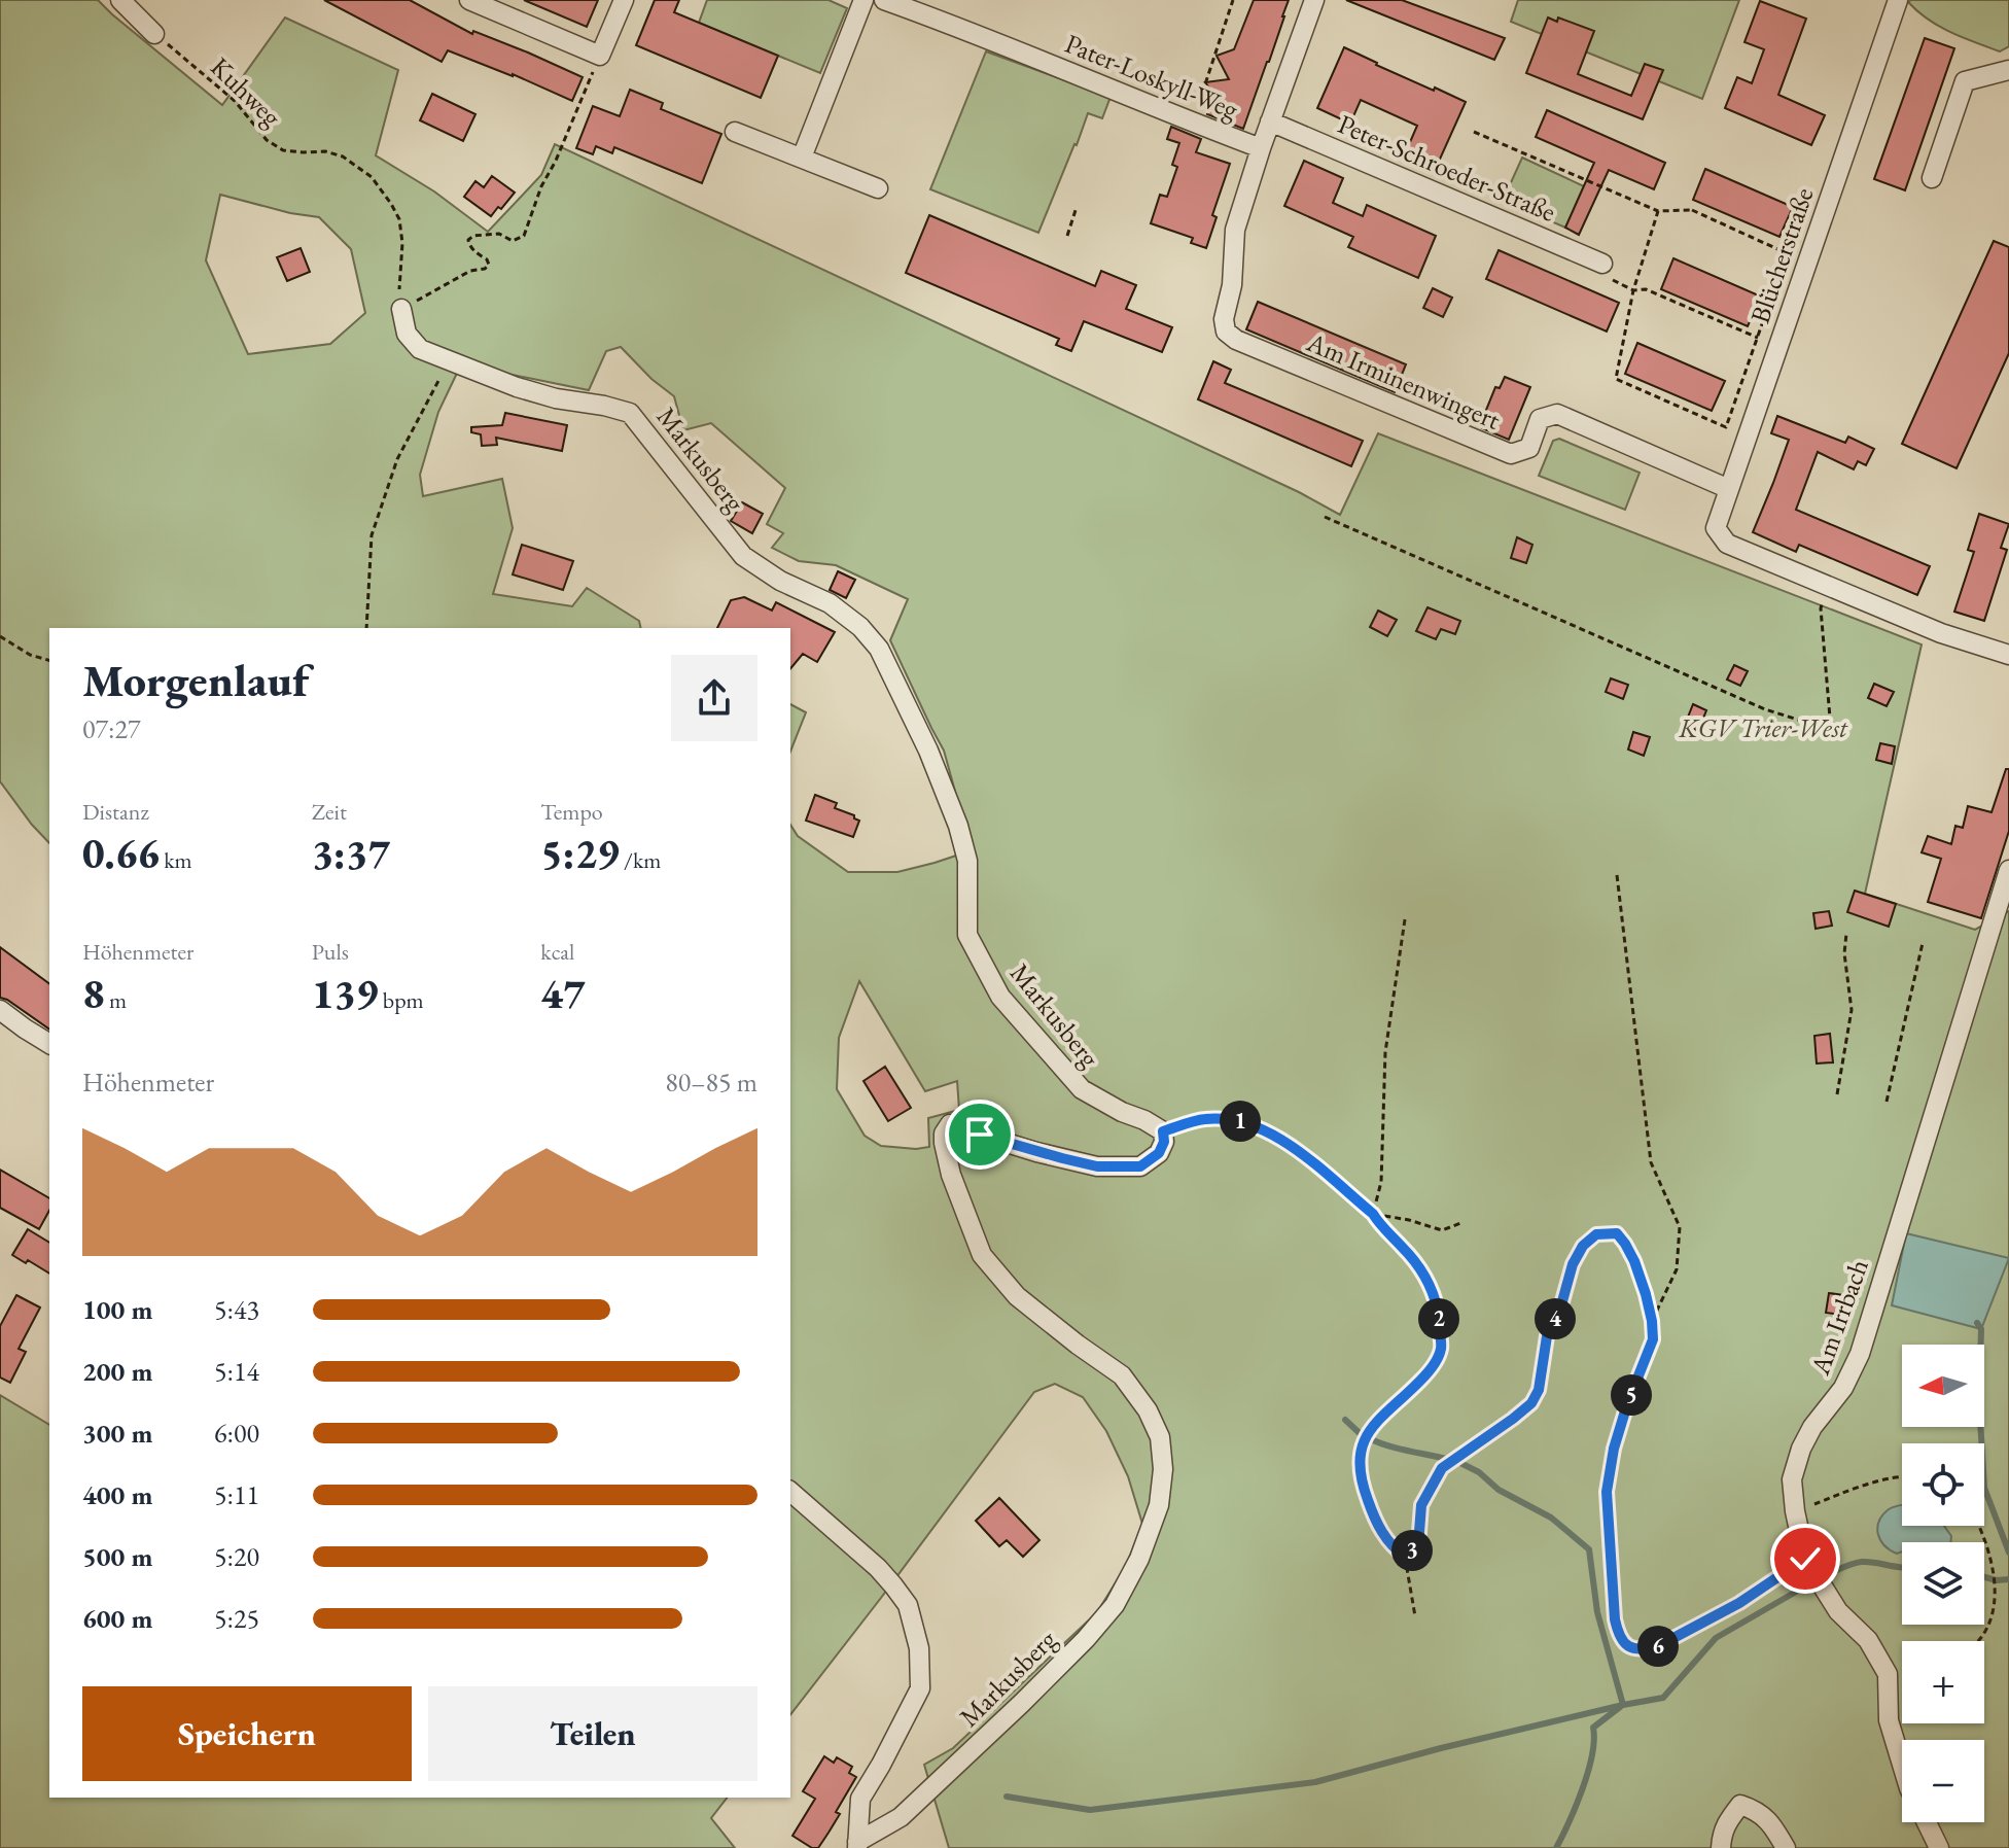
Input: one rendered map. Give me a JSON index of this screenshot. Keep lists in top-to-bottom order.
{
  "streets": {
    "street": [
      "Pater-Loskyll-Weg",
      "Peter-Schroeder-Straße",
      "Blücherstraße",
      "Am Irminenwingert",
      "Markusberg",
      "Am Irrbach"
    ],
    "path": ["Kuhweg"]
  },
  "crossings": [
    ["Pater-Loskyll-Weg", "Am Irminenwingert"],
    ["Kuhweg", "Markusberg"],
    ["Blücherstraße", "Am Irminenwingert"]
  ],
  "parks": ["KGV Trier-West"],
  "north": "left",
  "page": {
    "heading": ["Morgenlauf", "07:27"],
    "stats": [
      ["Distanz", "0.66 km"],
      ["Zeit", "3:37"],
      ["Tempo", "5:29 /km"],
      ["Höhenmeter", "8 m"],
      ["Puls", "139 bpm"],
      ["kcal", "47"]
    ],
    "chart": ["Höhenmeter", "80–85 m"],
    "pins": [
      "1",
      "2",
      "4",
      "5",
      "3",
      "6"
    ],
    "list": [
      {
        "name": "100 m",
        "note": "5:43"
      },
      {
        "name": "200 m",
        "note": "5:14"
      },
      {
        "name": "300 m",
        "note": "6:00"
      },
      {
        "name": "400 m",
        "note": "5:11"
      },
      {
        "name": "500 m",
        "note": "5:20"
      },
      {
        "name": "600 m",
        "note": "5:25"
      }
    ],
    "map_buttons": ["+", "−"],
    "buttons": ["Speichern", "Teilen"]
  }
}
